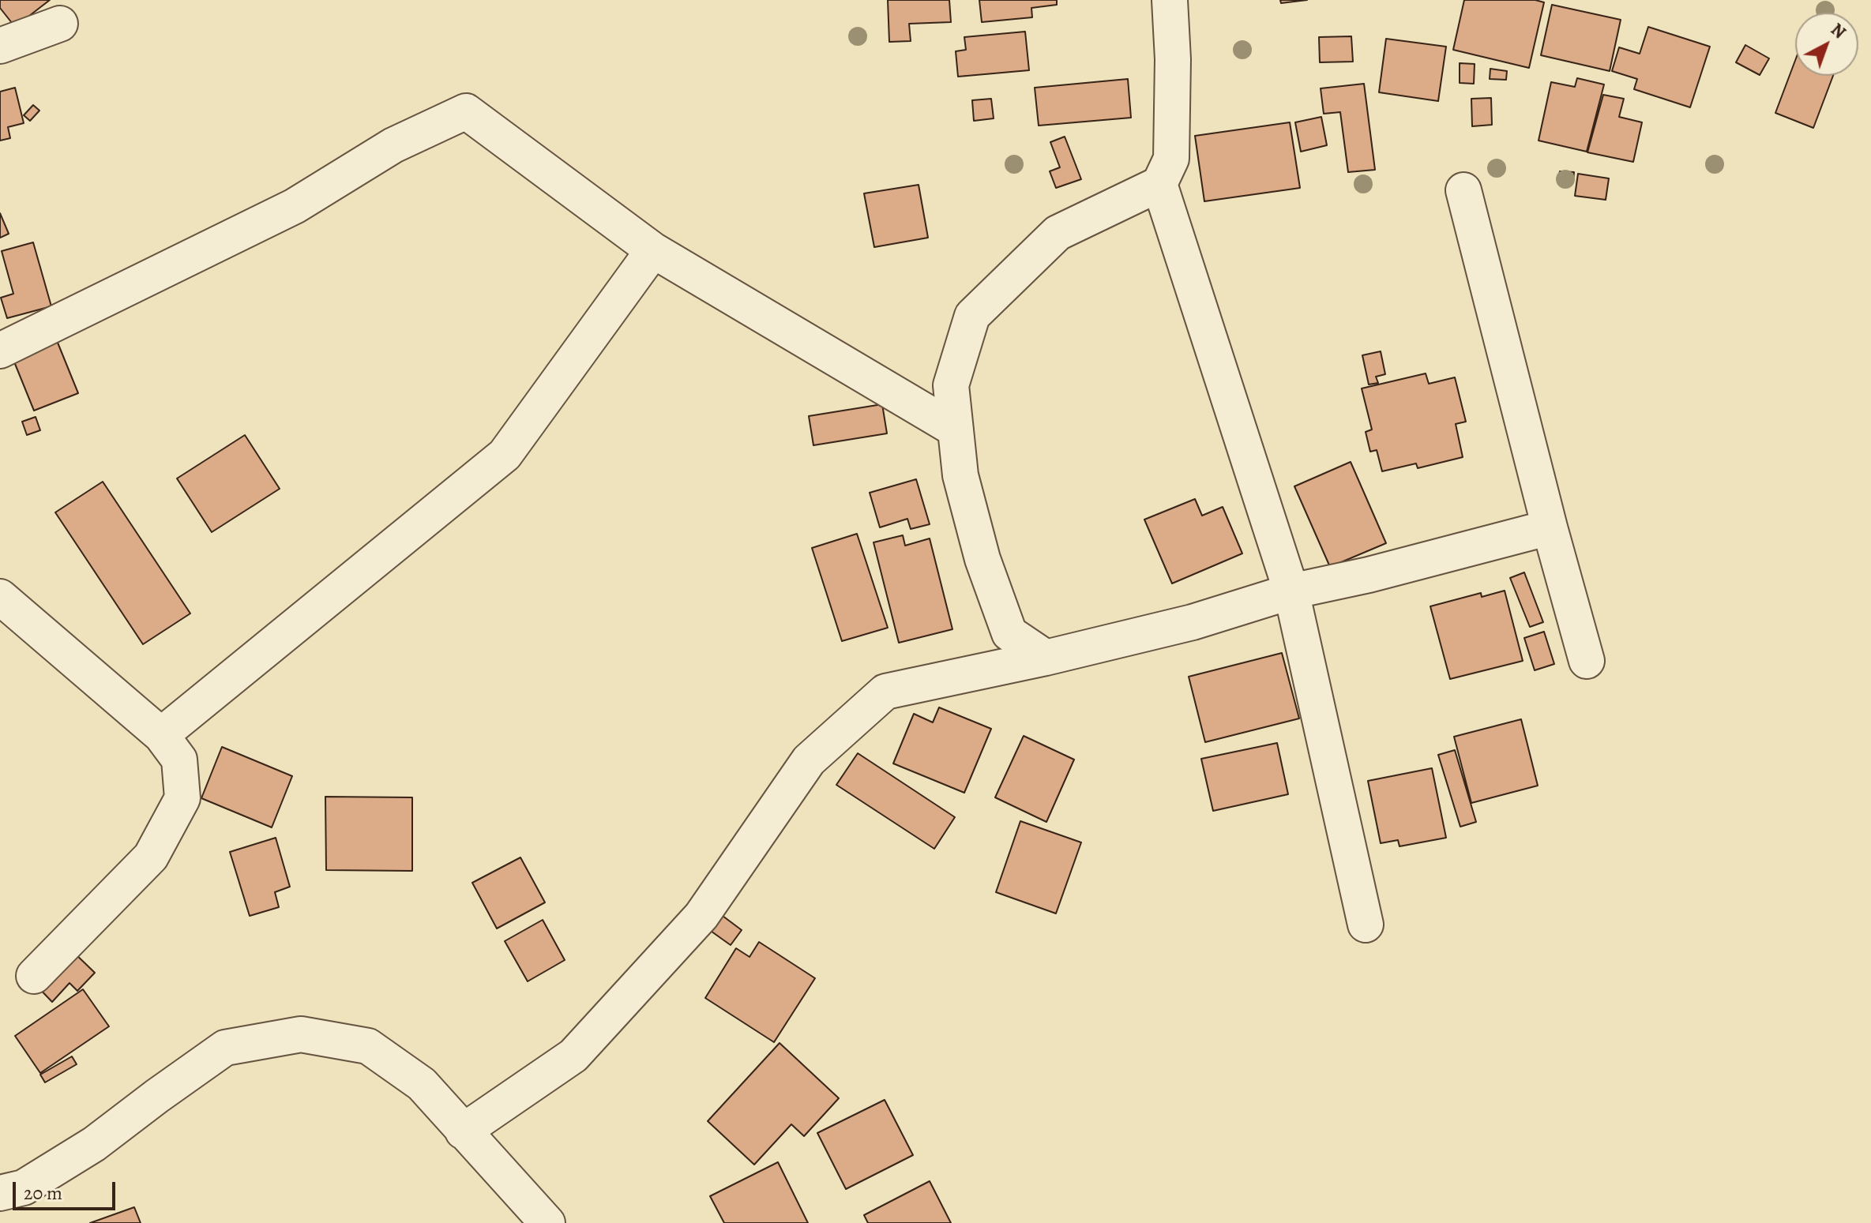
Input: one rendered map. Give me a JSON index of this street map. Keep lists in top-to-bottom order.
{
  "scale_bar": "20 m",
  "north": "top right"
}
